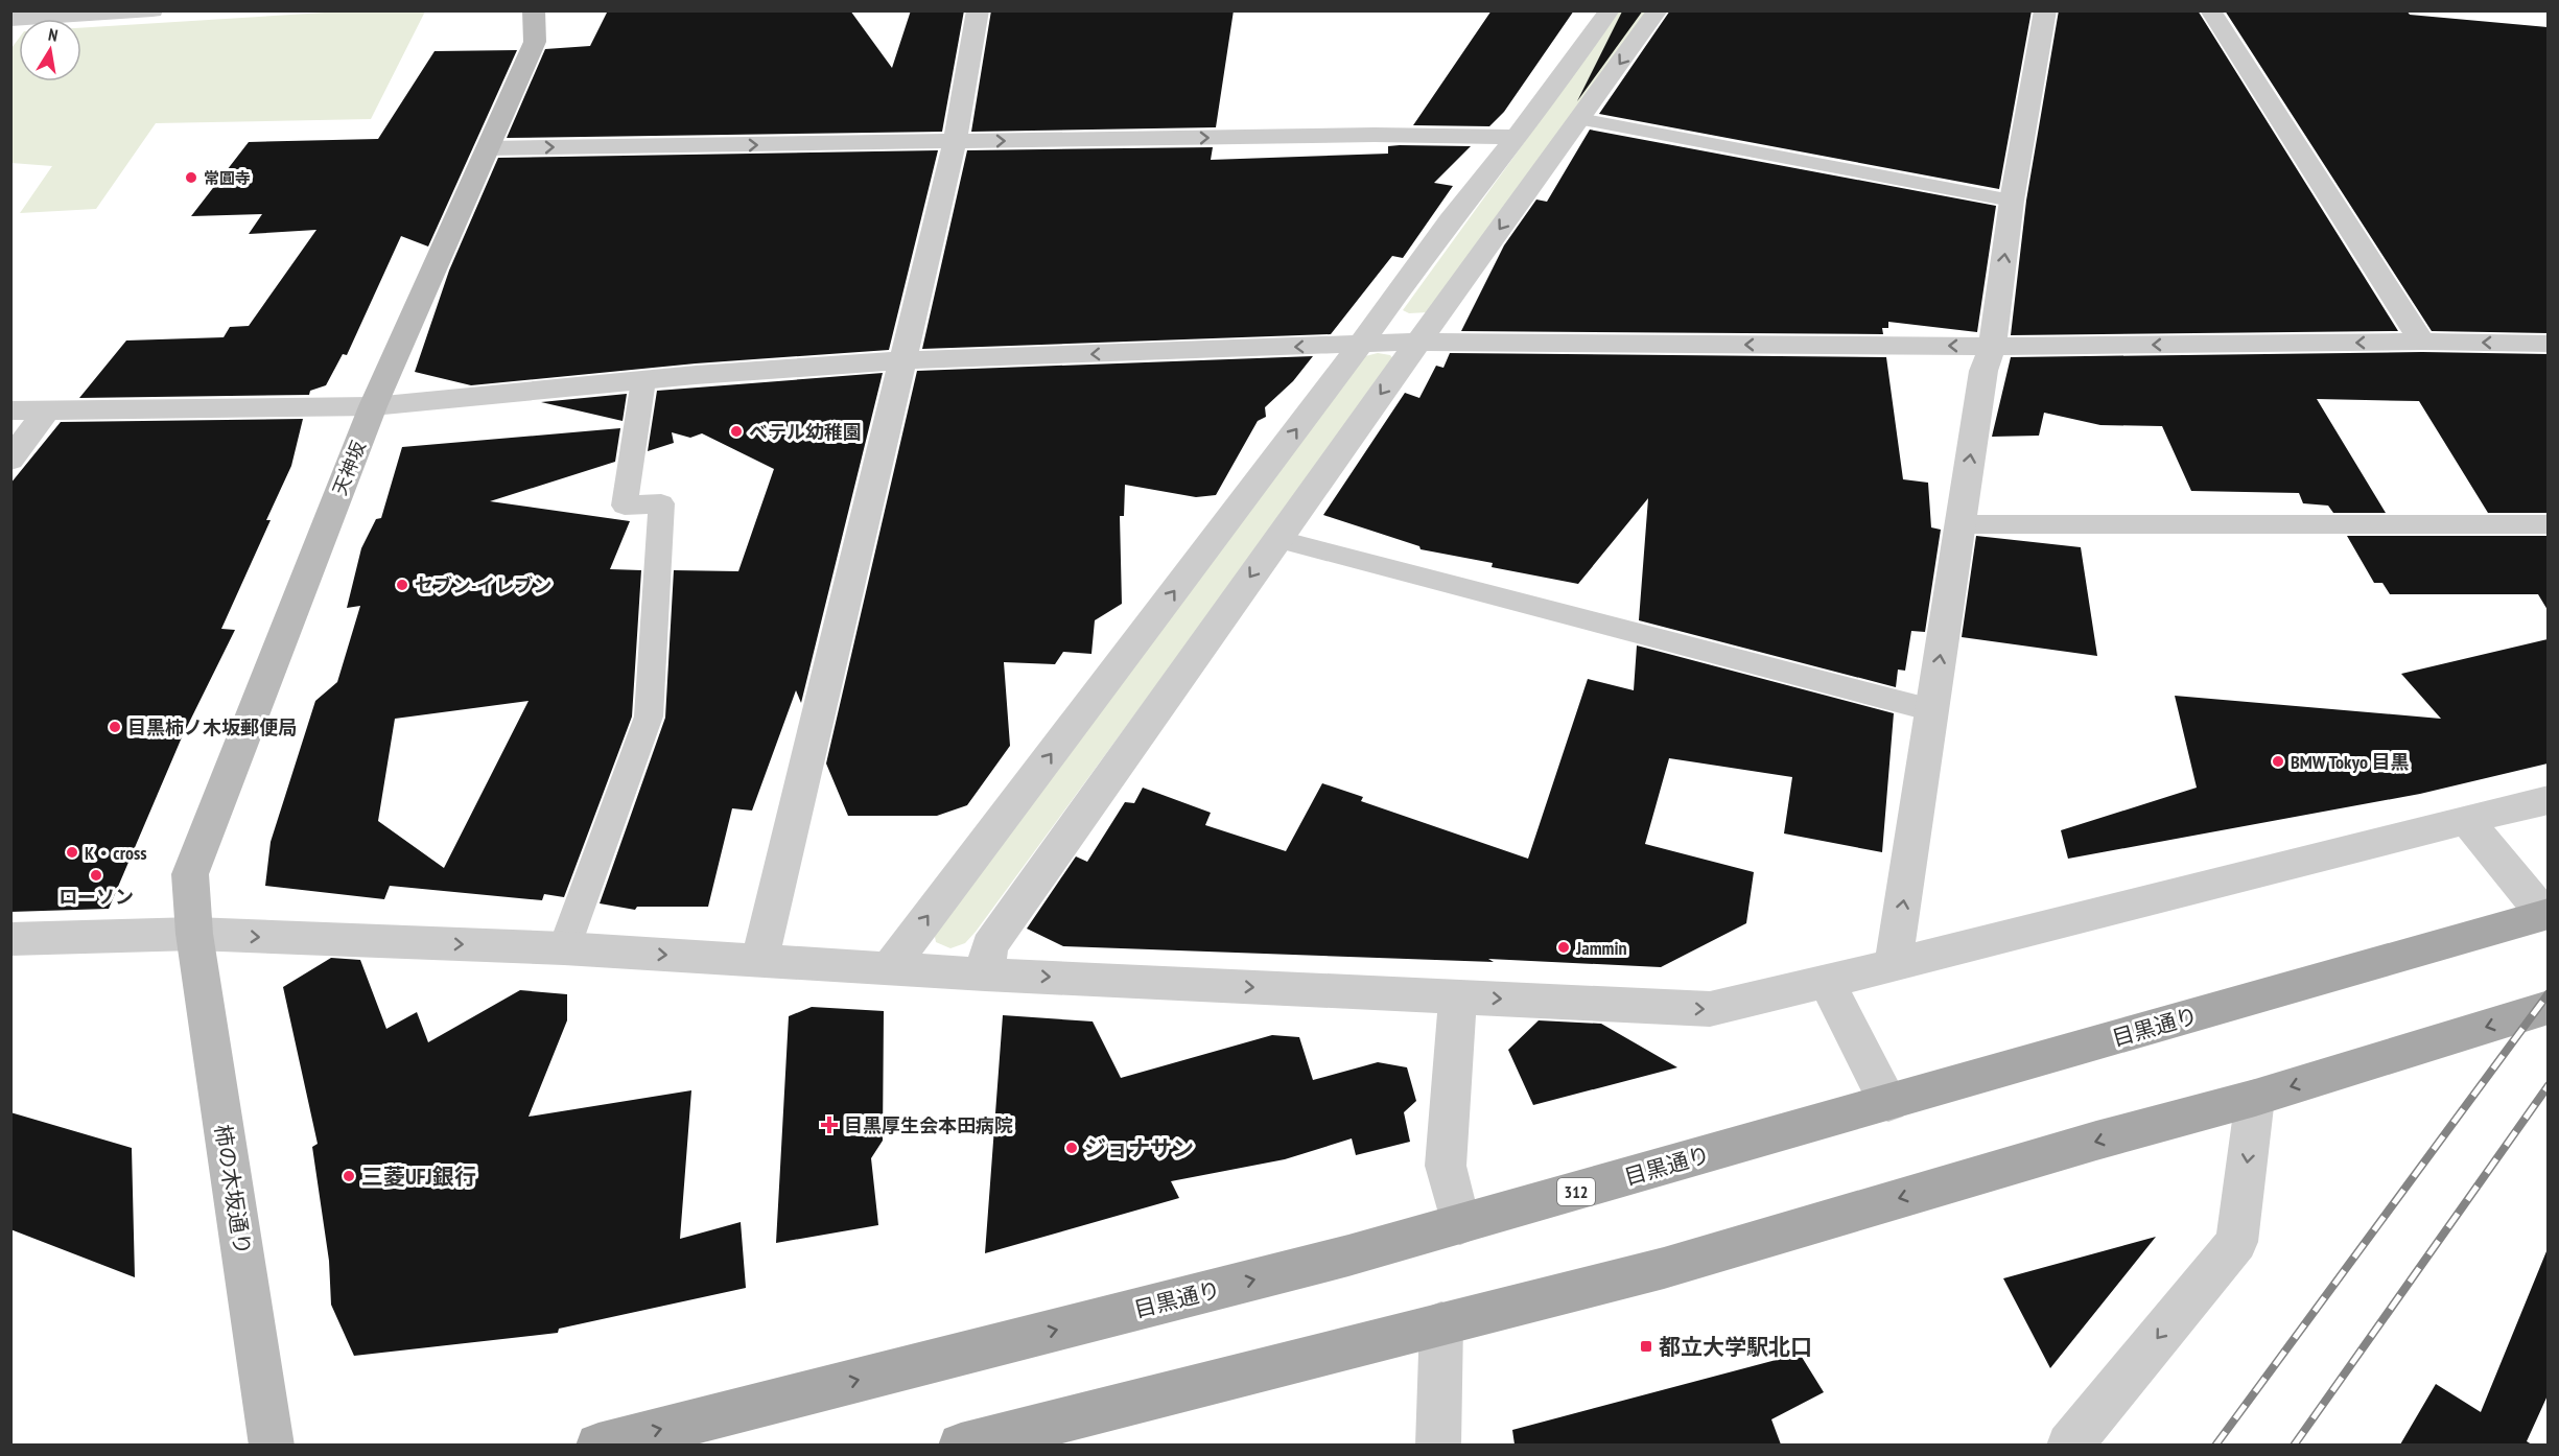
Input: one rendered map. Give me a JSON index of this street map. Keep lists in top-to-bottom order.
{
  "streets": {
    "main road": ["目黒通り", "312"],
    "street": ["天神坂", "柿の木坂通り"]
  },
  "crossings": [
    ["天神坂", "柿の木坂通り"]
  ],
  "places": {
    "other": [
      "常圓寺",
      "ベテル幼稚園",
      "セブン-イレブン",
      "目黒柿ノ木坂郵便局",
      "BMW Tokyo 目黒",
      "K・cross",
      "ローソン",
      "Jammin",
      "ジョナサン",
      "三菱UFJ銀行"
    ],
    "health": ["目黒厚生会本田病院"],
    "transit": ["都立大学駅北口"]
  },
  "north": "top"
}
